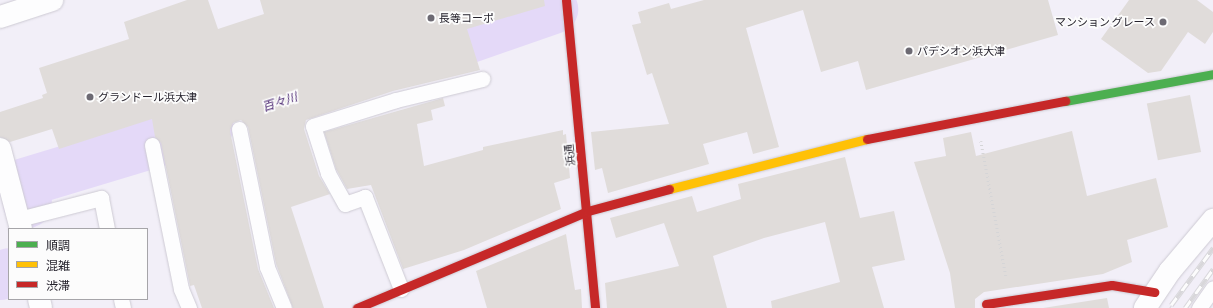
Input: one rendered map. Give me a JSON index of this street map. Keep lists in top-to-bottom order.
{
  "streets": {
    "street": ["浜通"]
  },
  "water": ["百々川"],
  "places": [
    "長等コーポ",
    "マンション グレース",
    "パデシオン浜大津",
    "グランドール浜大津"
  ],
  "legend": ["順調", "混雑", "渋滞"]
}
